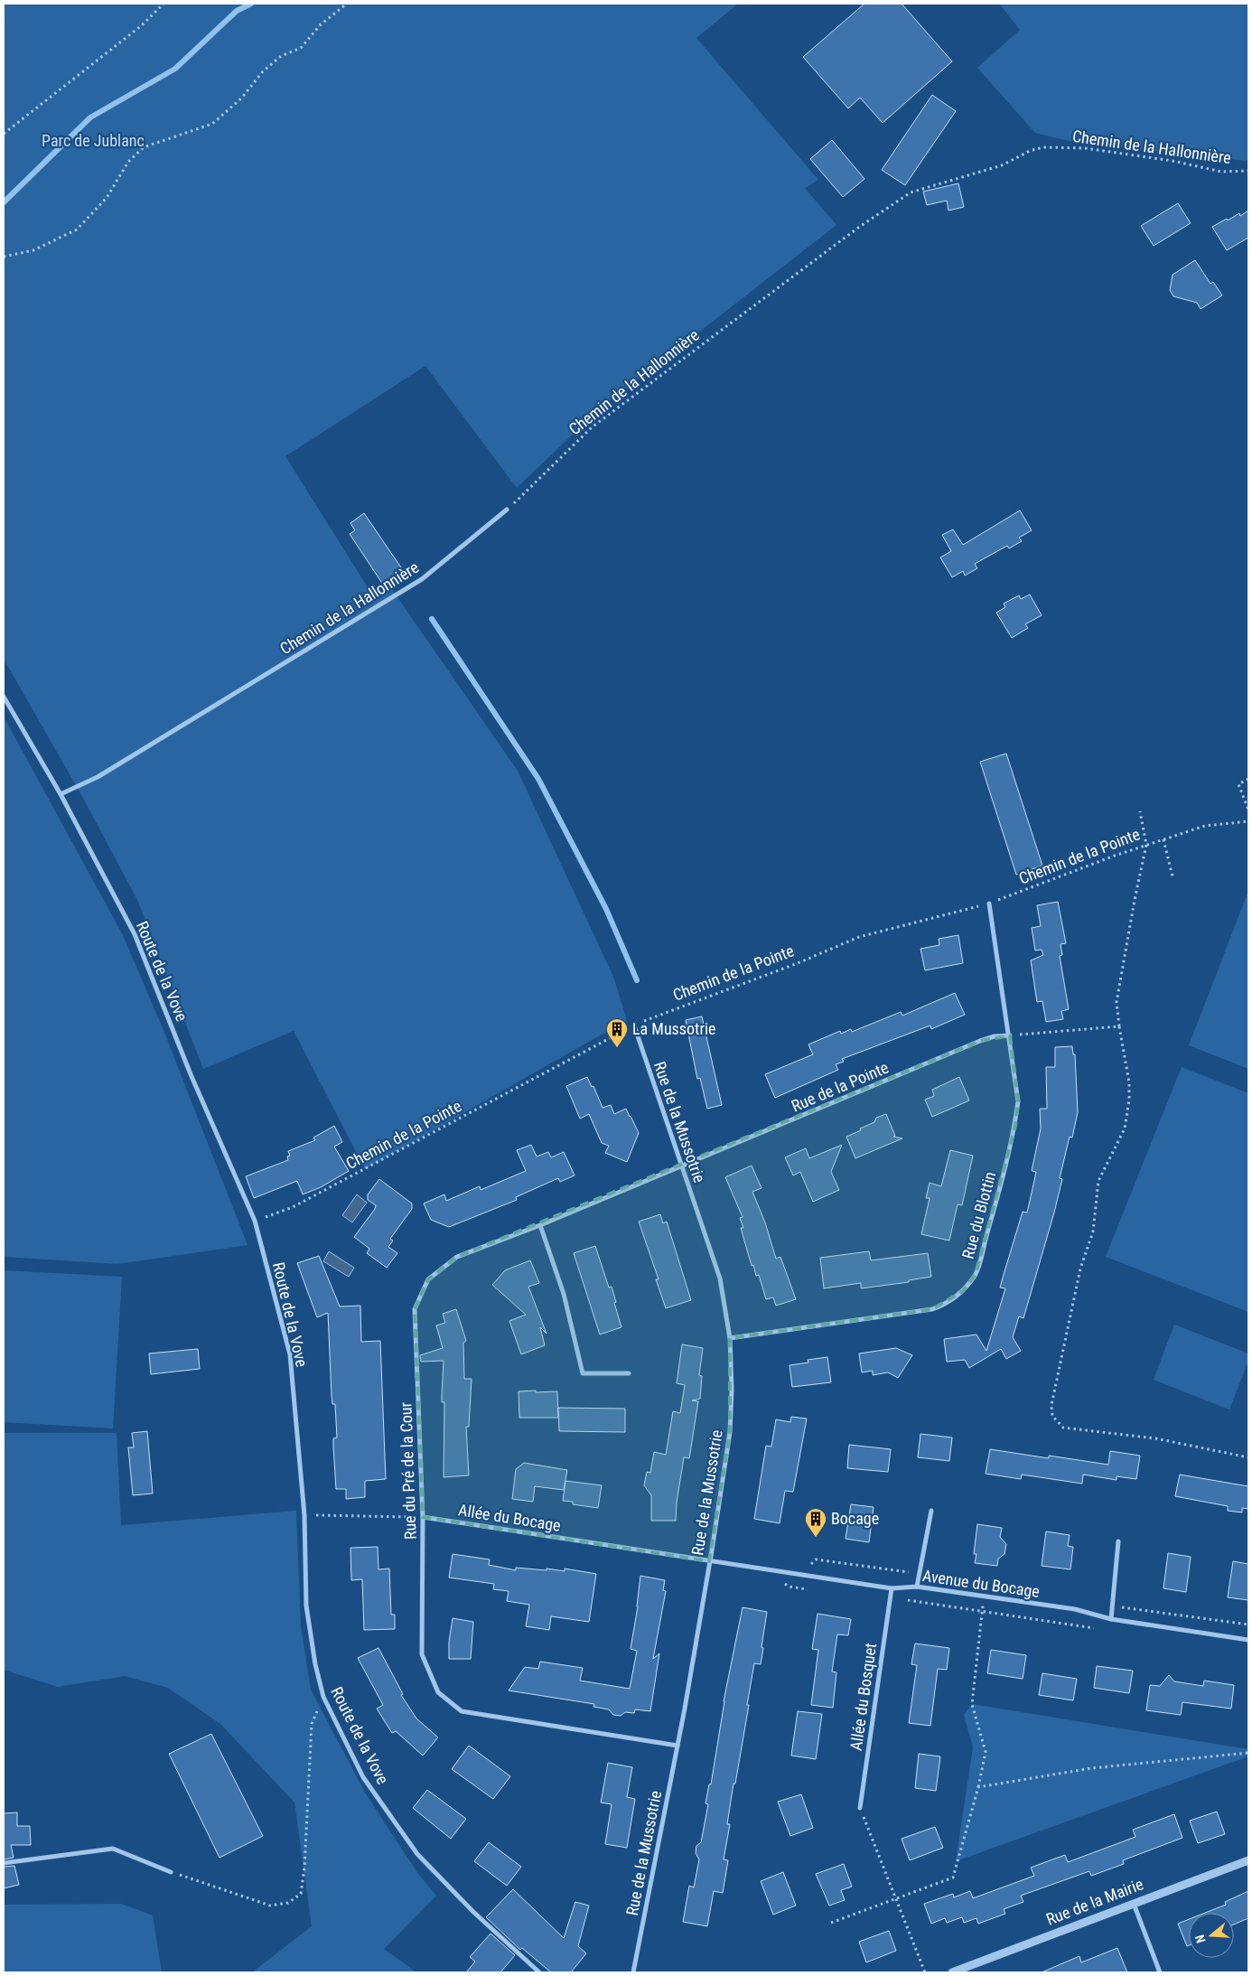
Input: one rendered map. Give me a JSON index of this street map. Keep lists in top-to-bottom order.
{
  "streets": {
    "street": [
      "Chemin de la Hallonnière",
      "Route de la Vove",
      "Rue de la Pointe",
      "Rue de la Mussotrie",
      "Rue du Blottin",
      "Rue du Pré de la Cour",
      "Allée du Bocage",
      "Avenue du Bocage",
      "Allée du Bosquet",
      "Rue de la Mairie"
    ],
    "path": ["Chemin de la Pointe"]
  },
  "crossings": [
    ["Chemin de la Hallonnière", "Route de la Vove"],
    ["Chemin de la Pointe", "Route de la Vove"],
    ["Chemin de la Pointe", "Rue de la Mussotrie"],
    ["Chemin de la Pointe", "Rue du Blottin"],
    ["Rue de la Pointe", "Rue de la Mussotrie"],
    ["Rue de la Pointe", "Rue du Blottin"],
    ["Rue de la Pointe", "Rue du Pré de la Cour"],
    ["Rue de la Mussotrie", "Rue du Blottin"],
    ["Rue de la Mussotrie", "Rue du Pré de la Cour"],
    ["Rue de la Mussotrie", "Allée du Bocage"],
    ["Rue de la Mussotrie", "Avenue du Bocage"],
    ["Rue du Pré de la Cour", "Allée du Bocage"],
    ["Allée du Bocage", "Avenue du Bocage"],
    ["Avenue du Bocage", "Allée du Bosquet"]
  ],
  "parks": ["Parc de Jublanc"],
  "places": {
    "building": ["La Mussotrie", "Bocage"]
  },
  "north": "left"
}
